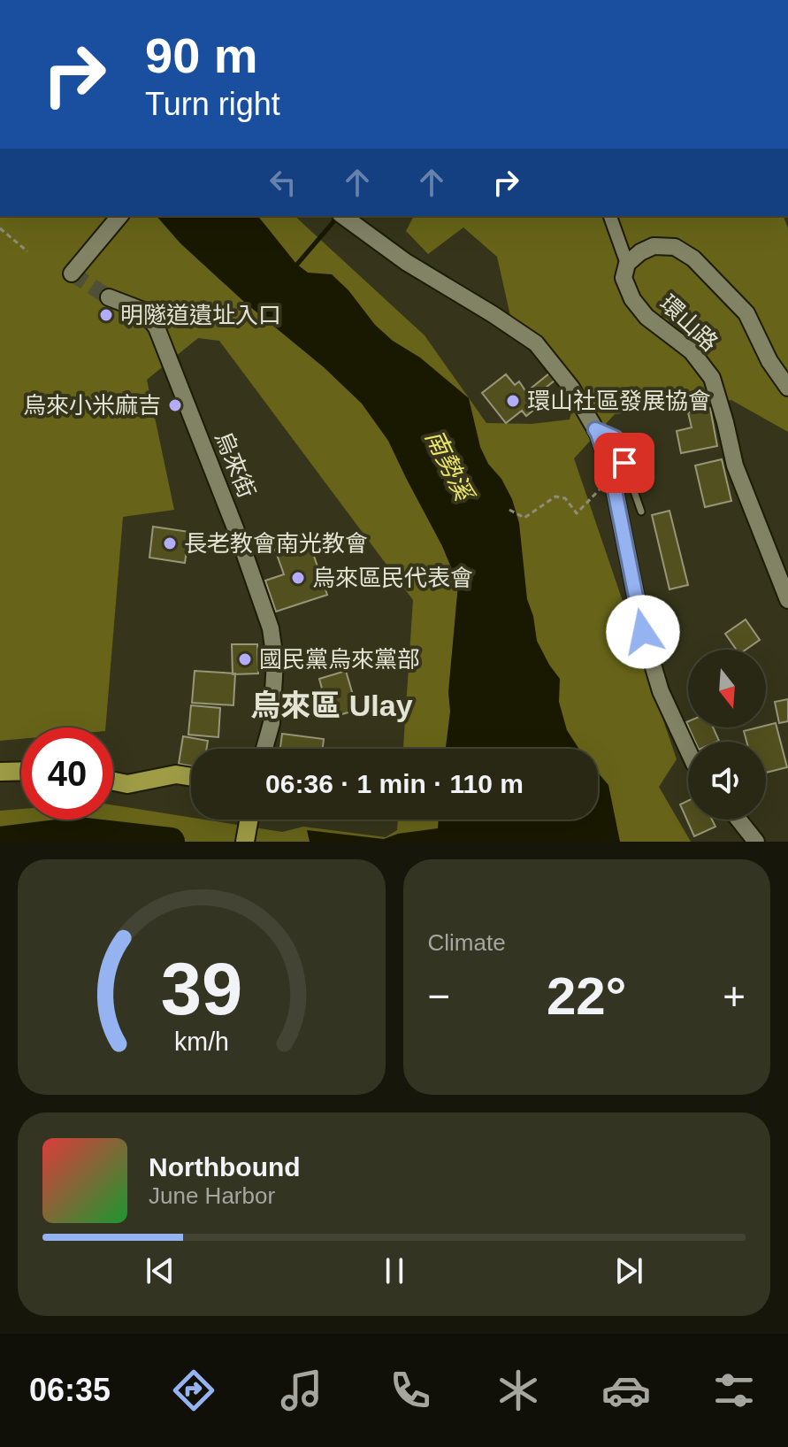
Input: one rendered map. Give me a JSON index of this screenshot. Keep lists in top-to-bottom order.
{
  "streets": {
    "street": ["環山路", "烏來街"]
  },
  "districts": ["烏來區 Ulay"],
  "water": ["南勢溪"],
  "places": [
    "明隧道遺址入口",
    "環山社區發展協會",
    "烏來小米麻吉",
    "長老教會南光教會",
    "烏來區民代表會",
    "國民黨烏來黨部"
  ],
  "north": "bottom",
  "page": {
    "turn": ["90 m", "Turn right"],
    "limit": "40",
    "trip": "06:36 · 1 min · 110 m",
    "tile": "Climate",
    "heat": ["−", "22°", "+"],
    "song": ["Northbound", "June Harbor"],
    "tabs": "06:35",
    "gauge": ["39", "km/h"]
  }
}
